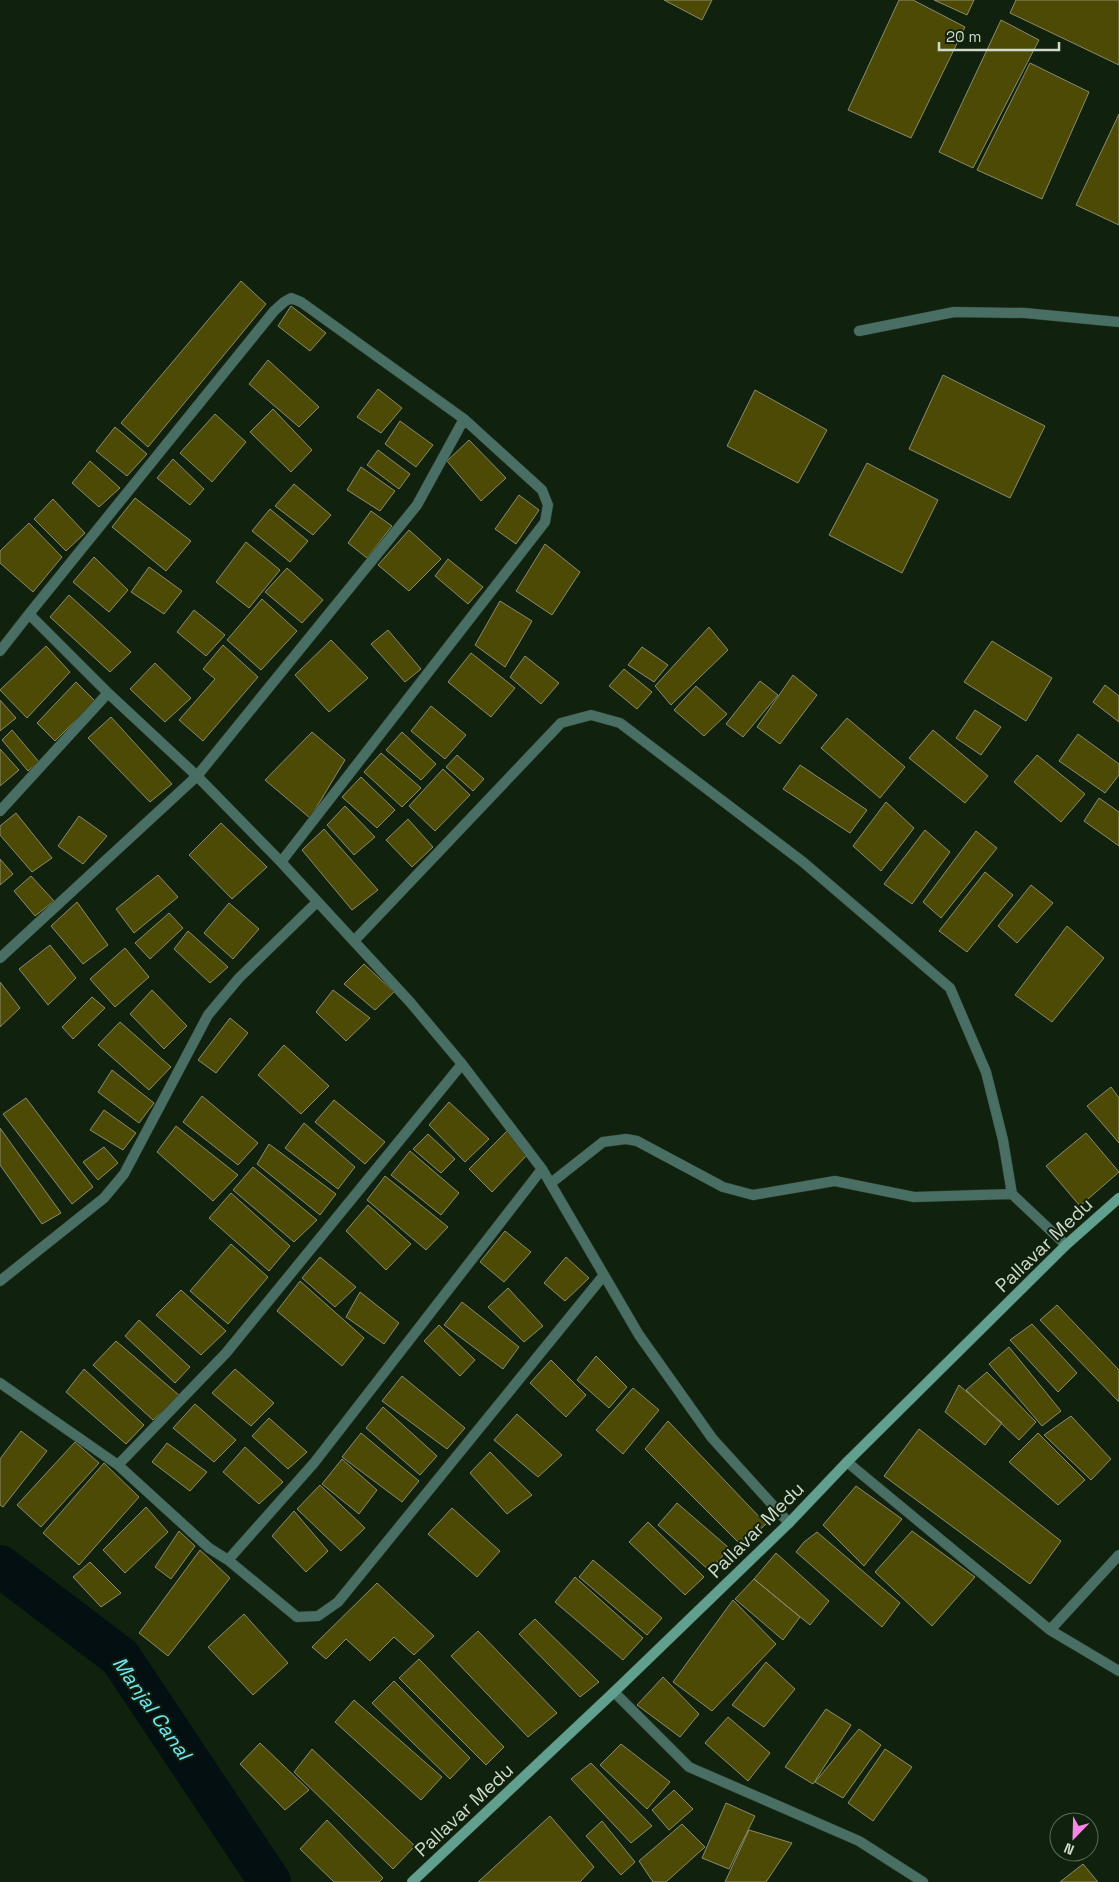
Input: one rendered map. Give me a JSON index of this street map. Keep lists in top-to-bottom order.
{
  "streets": {
    "street": ["Pallavar Medu"]
  },
  "water": ["Manjal Canal"],
  "scale_bar": "20 m",
  "north": "bottom left"
}
